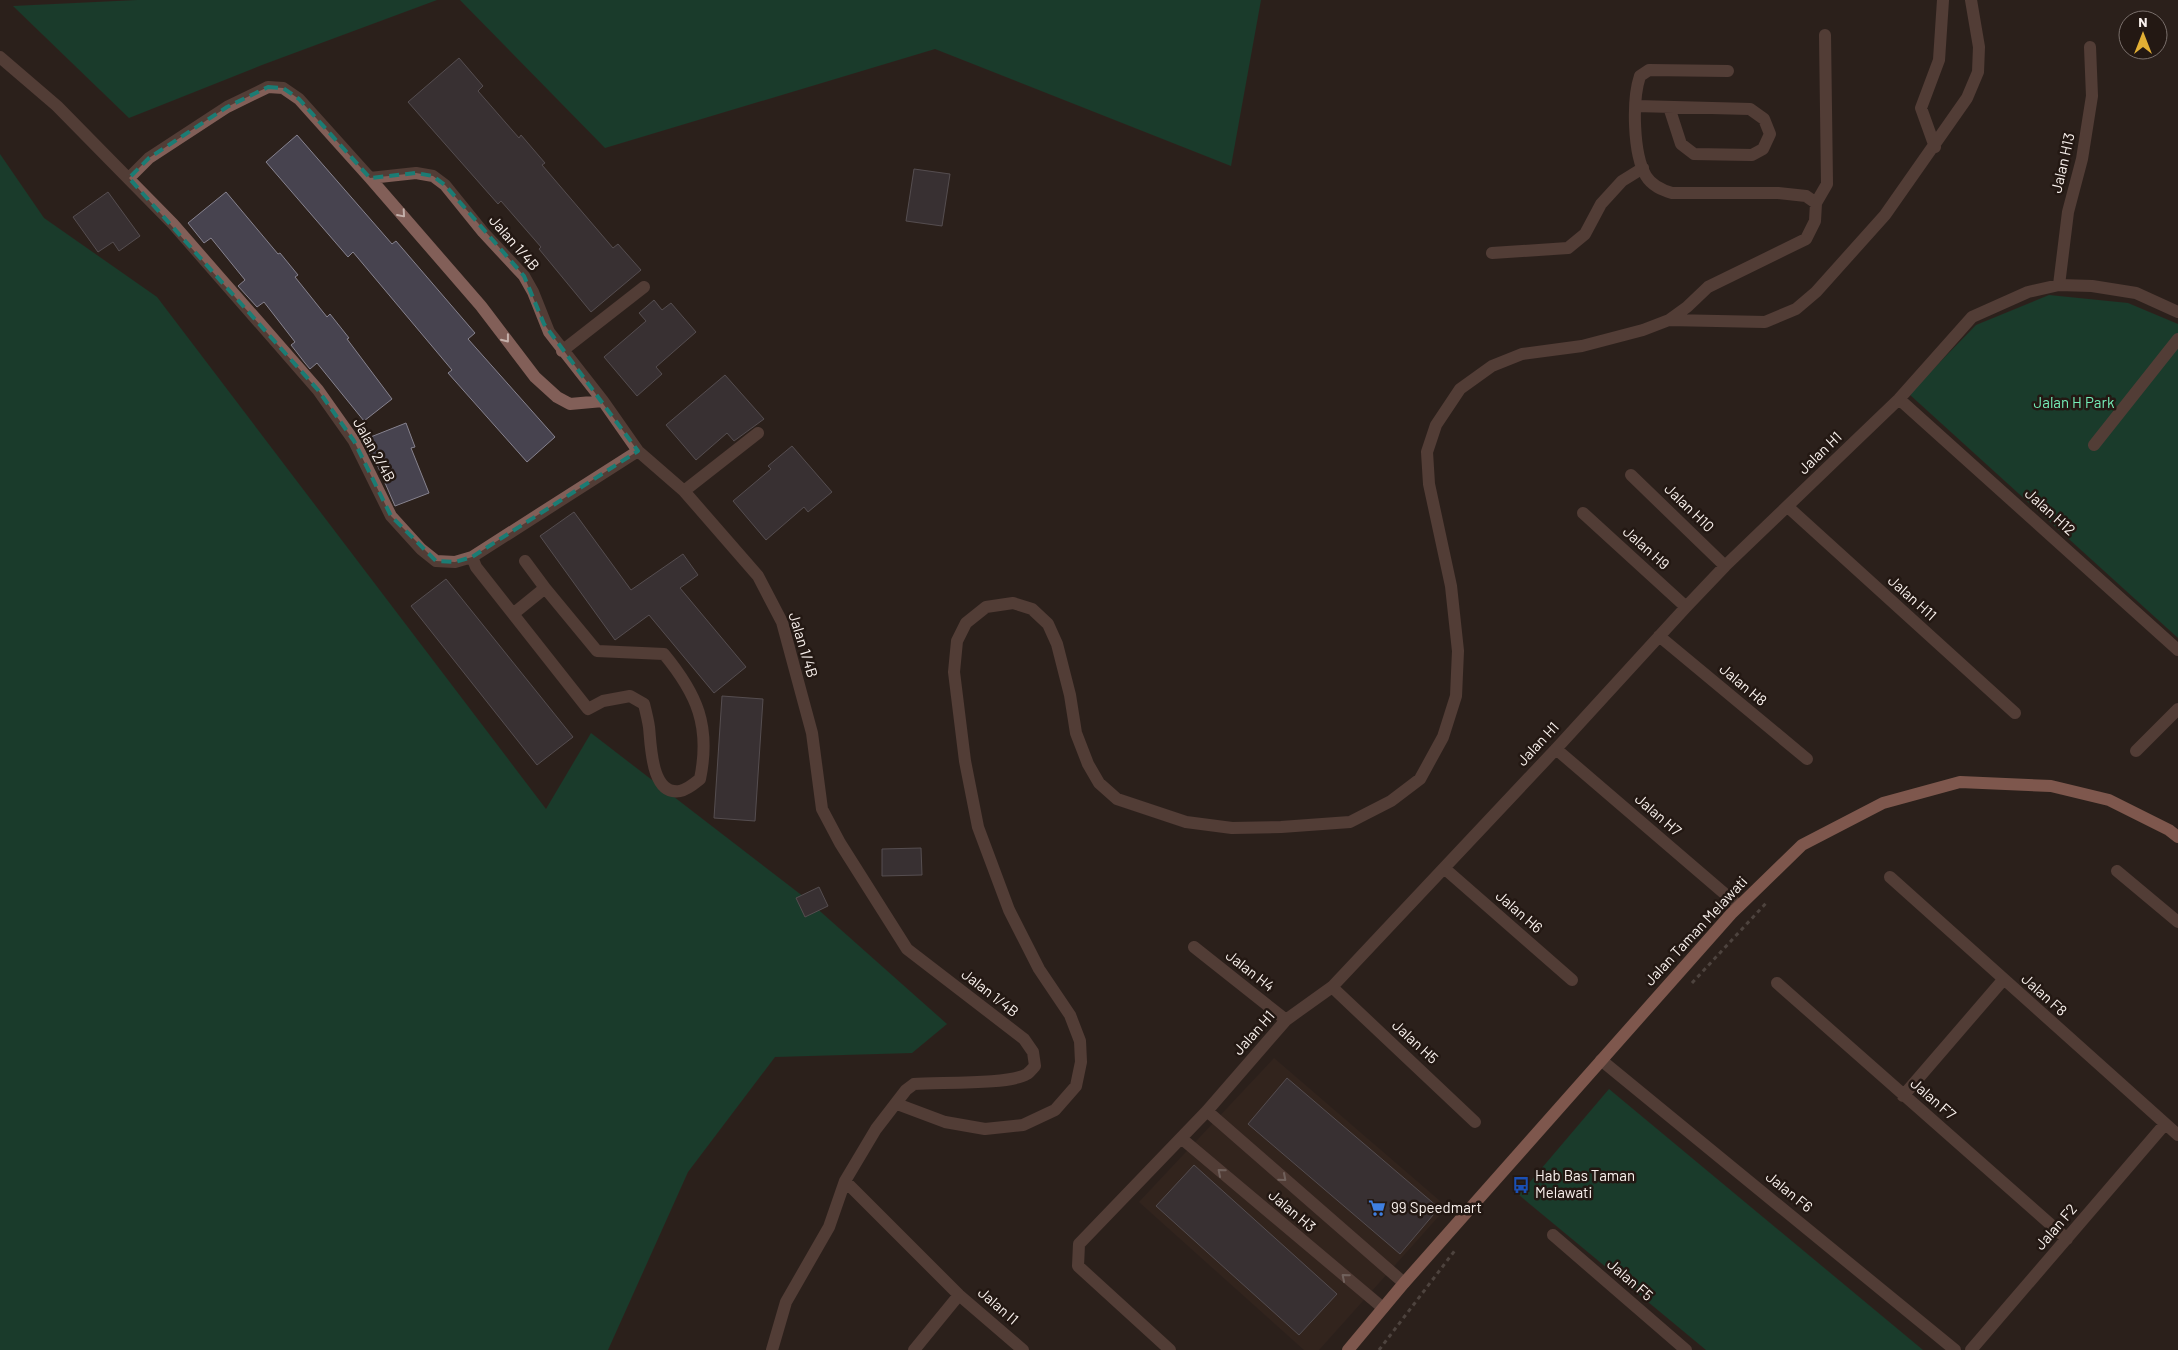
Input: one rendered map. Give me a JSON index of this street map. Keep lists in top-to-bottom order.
{
  "streets": {
    "main road": ["Jalan Taman Melawati"],
    "street": [
      "Jalan H13",
      "Jalan 1/4B",
      "Jalan 2/4B",
      "Jalan H1",
      "Jalan H10",
      "Jalan H12",
      "Jalan H9",
      "Jalan H11",
      "Jalan H8",
      "Jalan H7",
      "Jalan H6",
      "Jalan H4",
      "Jalan F8",
      "Jalan H5",
      "Jalan F7",
      "Jalan F6",
      "Jalan H3",
      "Jalan F2",
      "Jalan F5",
      "Jalan I1"
    ]
  },
  "crossings": [
    ["Jalan H13", "Jalan H1"],
    ["Jalan 1/4B", "Jalan 2/4B"],
    ["Jalan H1", "Jalan H10"],
    ["Jalan H1", "Jalan H12"],
    ["Jalan H1", "Jalan H9"],
    ["Jalan H1", "Jalan H11"],
    ["Jalan H1", "Jalan H8"],
    ["Jalan H1", "Jalan H7"],
    ["Jalan H1", "Jalan H6"],
    ["Jalan H1", "Jalan H4"],
    ["Jalan H1", "Jalan H5"],
    ["Jalan H1", "Jalan H3"],
    ["Jalan H7", "Jalan Taman Melawati"],
    ["Jalan Taman Melawati", "Jalan F6"],
    ["Jalan Taman Melawati", "Jalan H3"],
    ["Jalan F8", "Jalan F2"],
    ["Jalan F7", "Jalan F2"]
  ],
  "parks": ["Jalan H Park"],
  "places": {
    "bus stop": ["Hab Bas Taman Melawati"],
    "supermarket": ["99 Speedmart"]
  },
  "north": "top"
}
